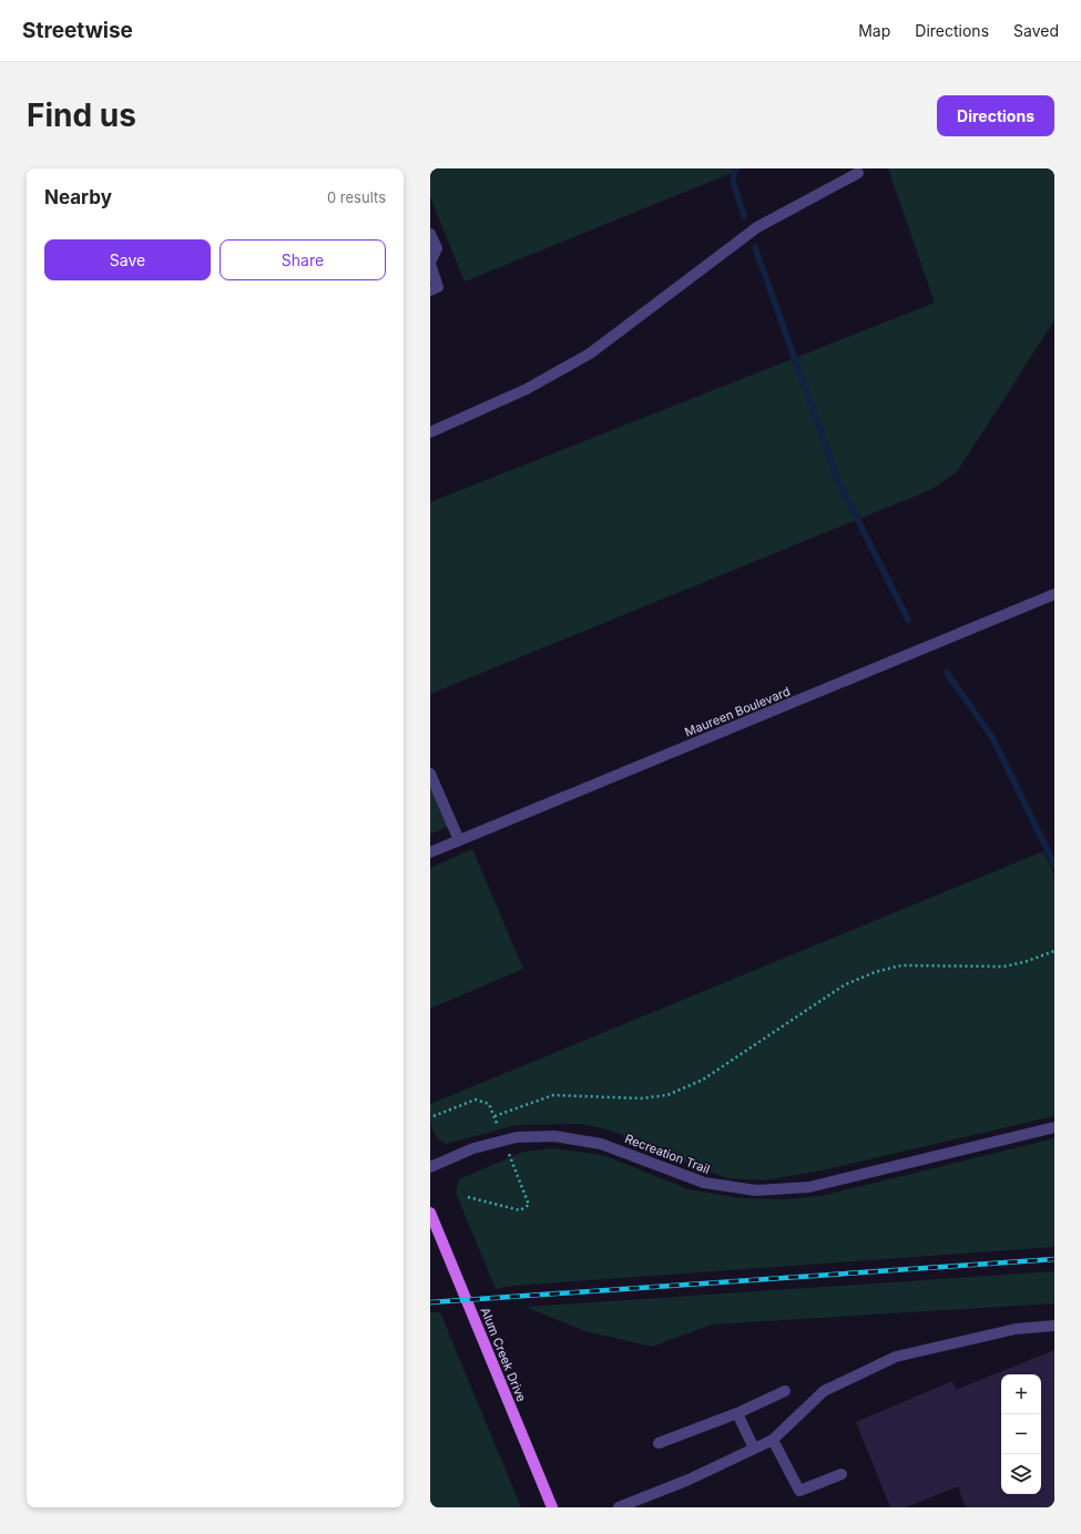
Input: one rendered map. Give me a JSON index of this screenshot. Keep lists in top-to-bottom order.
{
  "streets": {
    "main road": ["Alum Creek Drive"],
    "street": ["Maureen Boulevard", "Recreation Trail"]
  },
  "page": {
    "header": "Streetwise",
    "nav": ["Map", "Directions", "Saved"],
    "buttons": [
      "Directions",
      ["Save", "Share"]
    ],
    "title": "Find us",
    "heading": ["Nearby", "0 results"],
    "map_buttons": ["+", "−"]
  }
}
